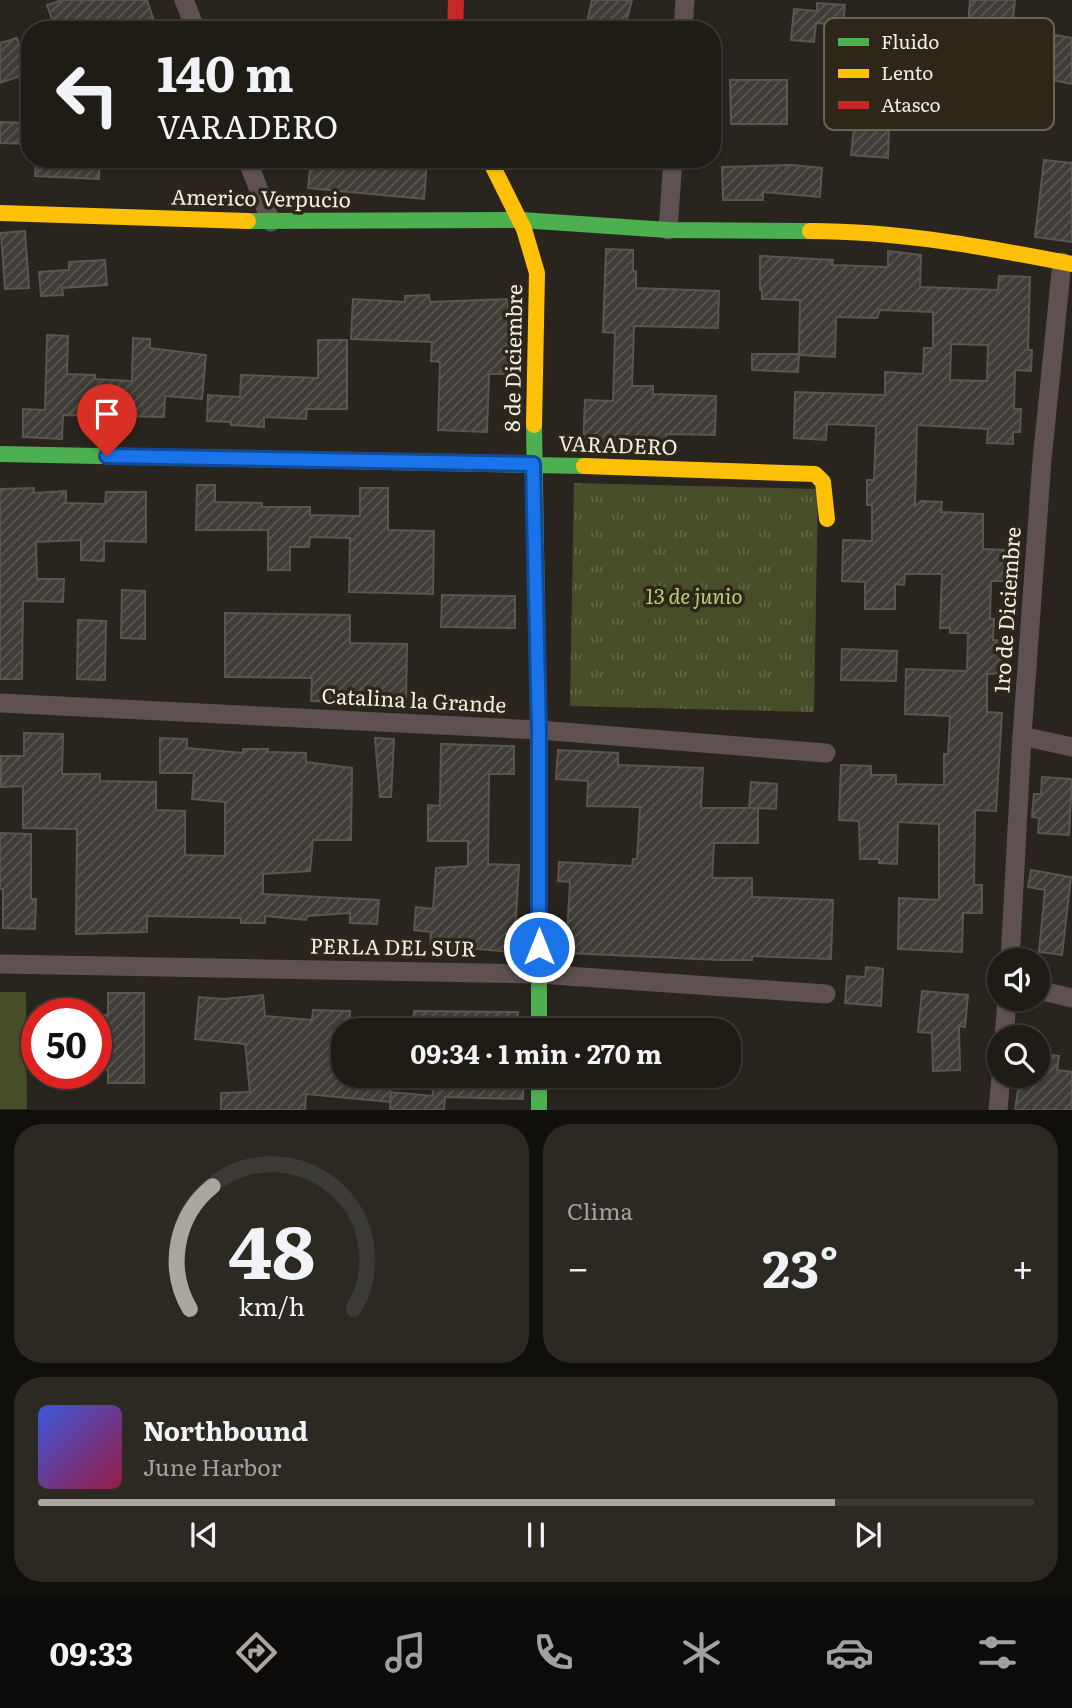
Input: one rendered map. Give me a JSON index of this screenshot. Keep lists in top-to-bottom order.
{
  "streets": {
    "street": [
      "Americo Verpucio",
      "8 de Diciembre",
      "VARADERO",
      "1ro de Diciembre",
      "Catalina la Grande",
      "PERLA DEL SUR"
    ]
  },
  "crossings": [
    ["Americo Verpucio", "8 de Diciembre"],
    ["Americo Verpucio", "1ro de Diciembre"],
    ["8 de Diciembre", "VARADERO"],
    ["8 de Diciembre", "Catalina la Grande"],
    ["8 de Diciembre", "PERLA DEL SUR"]
  ],
  "parks": ["13 de junio"],
  "legend": ["Fluido", "Lento", "Atasco"],
  "page": {
    "turn": ["140 m", "VARADERO"],
    "limit": "50",
    "trip": "09:34 · 1 min · 270 m",
    "tile": "Clima",
    "heat": ["−", "23°", "+"],
    "song": ["Northbound", "June Harbor"],
    "tabs": "09:33",
    "gauge": ["48", "km/h"]
  }
}
